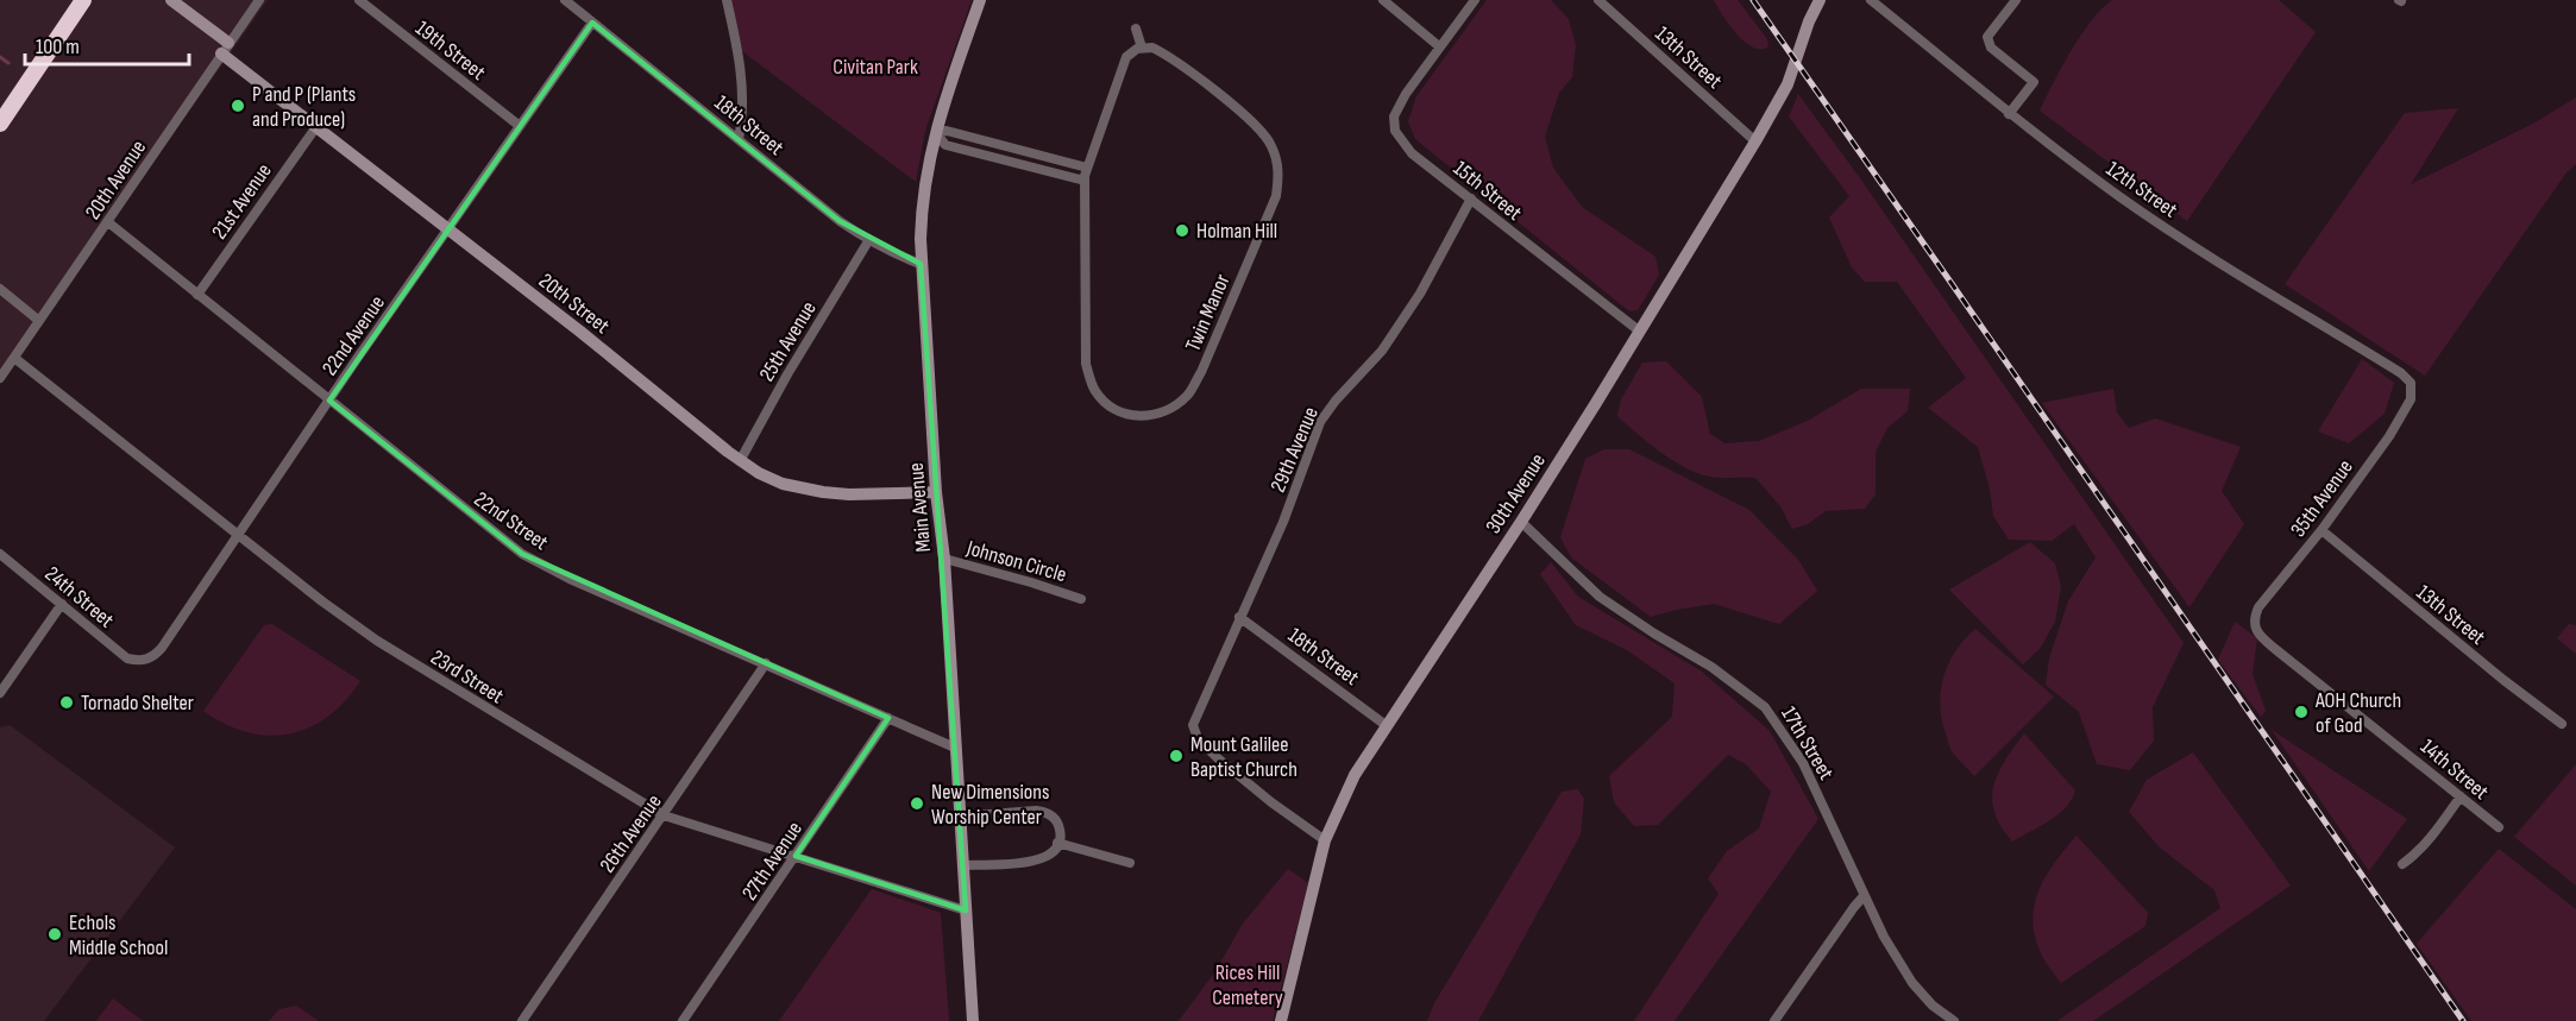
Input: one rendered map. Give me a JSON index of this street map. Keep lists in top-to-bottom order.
{
  "streets": {
    "street": [
      "19th Street",
      "13th Street",
      "18th Street",
      "20th Avenue",
      "12th Street",
      "15th Street",
      "21st Avenue",
      "20th Street",
      "Twin Manor",
      "22nd Avenue",
      "25th Avenue",
      "29th Avenue",
      "30th Avenue",
      "35th Avenue",
      "Main Avenue",
      "22nd Street",
      "Johnson Circle",
      "24th Street",
      "23rd Street",
      "17th Street",
      "14th Street",
      "26th Avenue",
      "27th Avenue"
    ]
  },
  "crossings": [
    ["19th Street", "22nd Avenue"],
    ["13th Street", "30th Avenue"],
    ["13th Street", "35th Avenue"],
    ["18th Street", "22nd Avenue"],
    ["18th Street", "25th Avenue"],
    ["18th Street", "29th Avenue"],
    ["18th Street", "30th Avenue"],
    ["18th Street", "Main Avenue"],
    ["20th Avenue", "20th Street"],
    ["20th Avenue", "22nd Street"],
    ["20th Avenue", "23rd Street"],
    ["12th Street", "35th Avenue"],
    ["15th Street", "29th Avenue"],
    ["15th Street", "30th Avenue"],
    ["21st Avenue", "20th Street"],
    ["21st Avenue", "22nd Street"],
    ["20th Street", "22nd Avenue"],
    ["20th Street", "25th Avenue"],
    ["20th Street", "Main Avenue"],
    ["22nd Avenue", "22nd Street"],
    ["22nd Avenue", "24th Street"],
    ["22nd Avenue", "23rd Street"],
    ["29th Avenue", "30th Avenue"],
    ["30th Avenue", "17th Street"],
    ["35th Avenue", "14th Street"],
    ["Main Avenue", "22nd Street"],
    ["Main Avenue", "Johnson Circle"],
    ["Main Avenue", "23rd Street"],
    ["22nd Street", "26th Avenue"],
    ["22nd Street", "27th Avenue"],
    ["23rd Street", "26th Avenue"],
    ["23rd Street", "27th Avenue"]
  ],
  "parks": ["Civitan Park", "Rices Hill Cemetery"],
  "places": [
    "P and P (Plants and Produce)",
    "Holman Hill",
    "Tornado Shelter",
    "AOH Church of God",
    "Mount Galilee Baptist Church",
    "New Dimensions Worship Center",
    "Echols Middle School"
  ],
  "scale_bar": "100 m"
}
